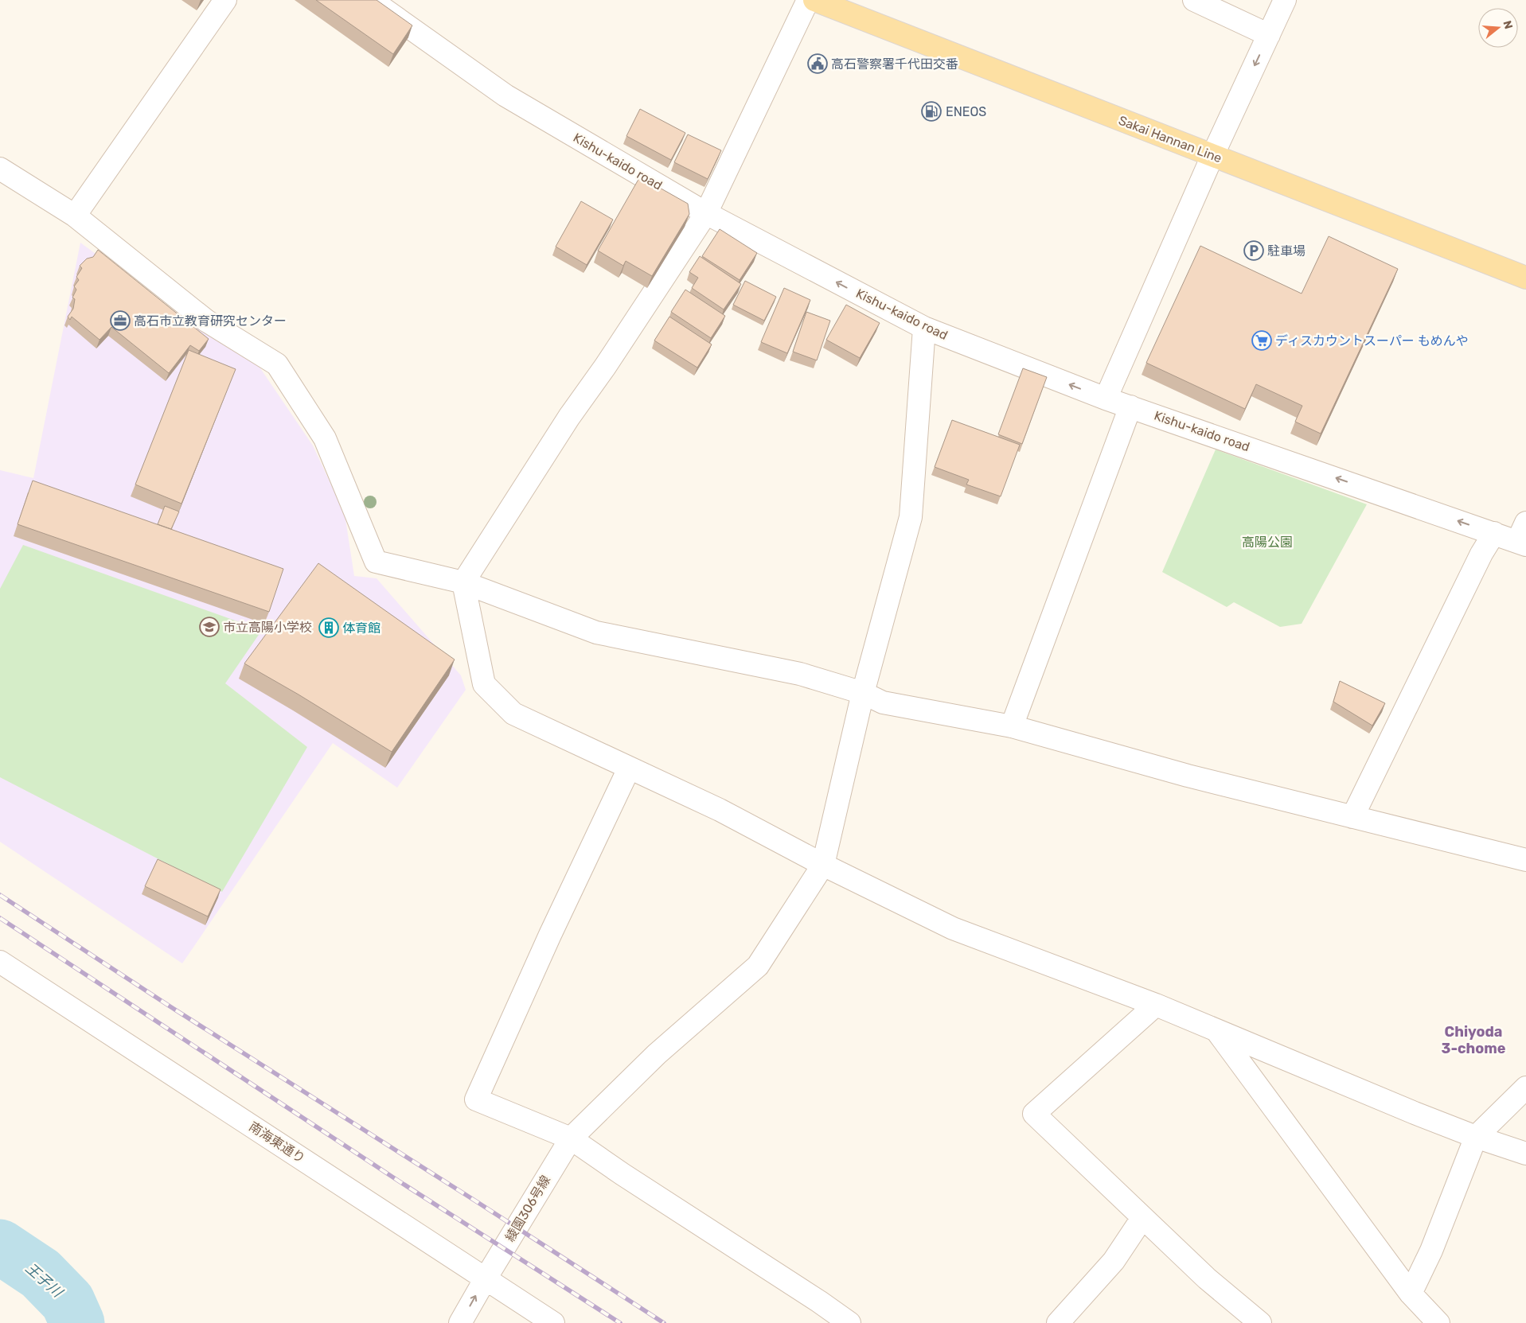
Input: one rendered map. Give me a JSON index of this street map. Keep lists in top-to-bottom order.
{
  "streets": {
    "main road": ["Sakai Hannan Line"],
    "street": ["Kishu-kaido road", "南海東通り", "綾園306号線"]
  },
  "crossings": [
    ["Kishu-kaido road", "綾園306号線"],
    ["南海東通り", "綾園306号線"]
  ],
  "one_way": ["Kishu-kaido road"],
  "districts": ["Chiyoda 3-chome"],
  "water": ["王子川"],
  "parks": ["高陽公園"],
  "places": {
    "public building": ["高石警察署千代田交番"],
    "fuel station": ["ENEOS"],
    "parking": ["駐車場"],
    "office": ["高石市立教育研究センター"],
    "supermarket": ["ディスカウントスーパー もめんや"],
    "school or university": ["市立高陽小学校"],
    "building": ["体育館"]
  },
  "north": "right"
}
